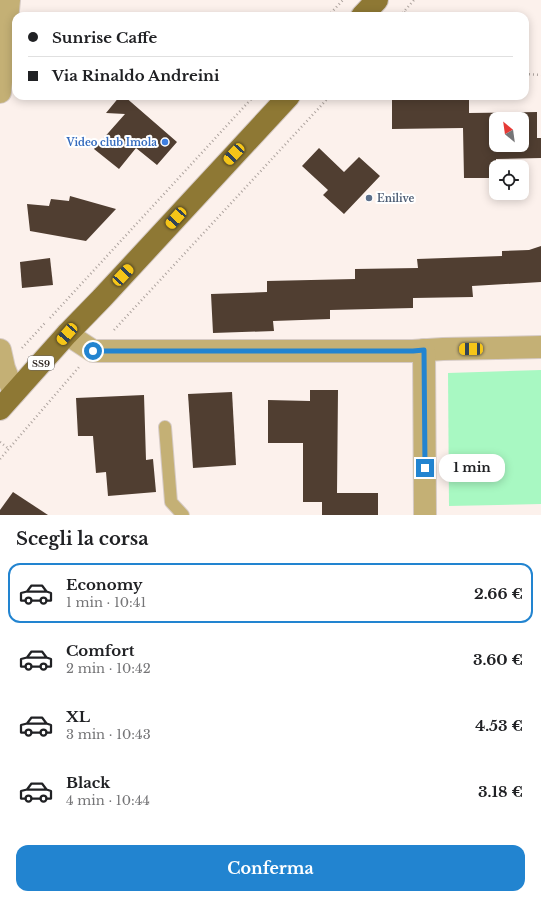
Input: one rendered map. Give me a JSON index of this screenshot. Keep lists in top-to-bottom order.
{
  "streets": {
    "main road": ["SS9"]
  },
  "places": ["Video club Imola", "Enilive"],
  "north": "top left",
  "page": {
    "banner": ["Sunrise Caffe", "Via Rinaldo Andreini"],
    "bubble": "1 min",
    "heading": "Scegli la corsa",
    "list": [
      {
        "name": "Economy",
        "note": "1 min · 10:41",
        "value": "2.66 €"
      },
      {
        "name": "Comfort",
        "note": "2 min · 10:42",
        "value": "3.60 €"
      },
      {
        "name": "XL",
        "note": "3 min · 10:43",
        "value": "4.53 €"
      },
      {
        "name": "Black",
        "note": "4 min · 10:44",
        "value": "3.18 €"
      }
    ],
    "buttons": "Conferma"
  }
}
